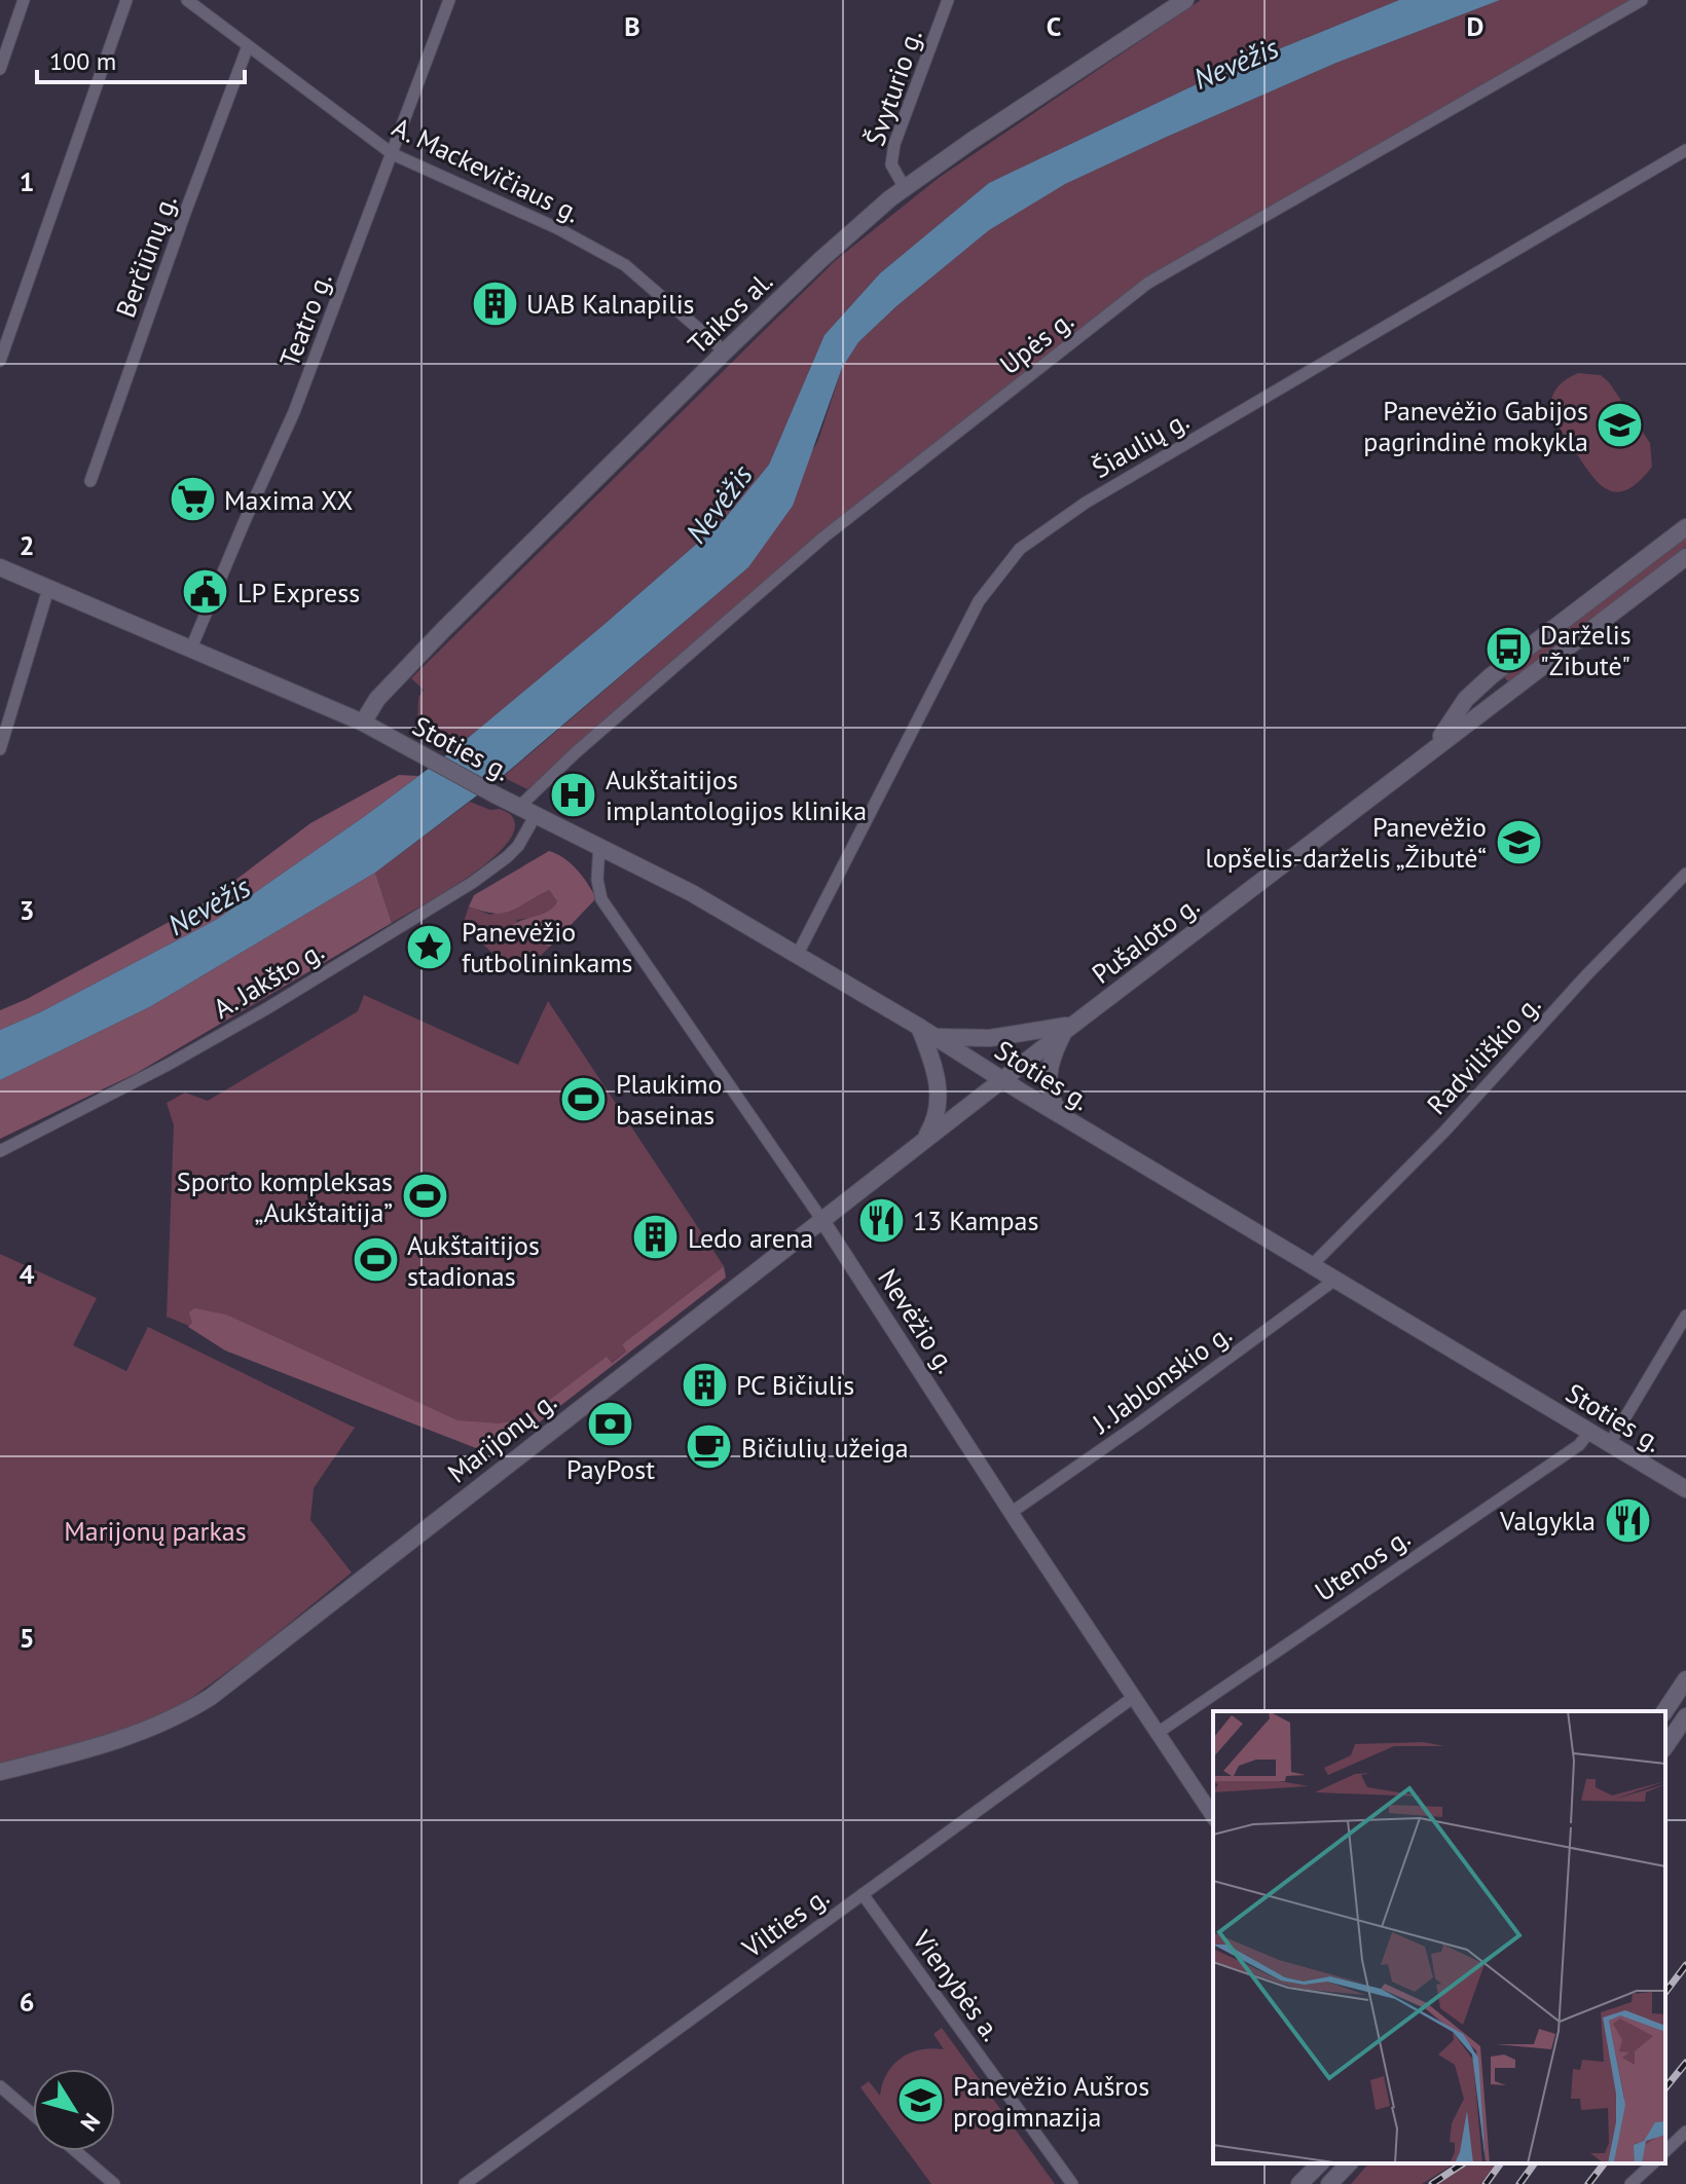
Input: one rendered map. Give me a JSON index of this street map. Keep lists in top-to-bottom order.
{
  "streets": {
    "main road": [
      "Taikos al.",
      "Stoties g.",
      "Pušaloto g.",
      "Marijonų g."
    ],
    "street": [
      "Švyturio g.",
      "A. Mackevičiaus g.",
      "Berčiūnų g.",
      "Teatro g.",
      "Upės g.",
      "Šiaulių g.",
      "A. Jakšto g.",
      "Radviliškio g.",
      "Nevėžio g.",
      "J. Jablonskio g.",
      "Utenos g.",
      "Vilties g.",
      "Vienybės a."
    ]
  },
  "crossings": [
    ["Švyturio g.", "Taikos al."],
    ["A. Mackevičiaus g.", "Berčiūnų g."],
    ["A. Mackevičiaus g.", "Taikos al."],
    ["A. Mackevičiaus g.", "Teatro g."],
    ["Taikos al.", "Stoties g."],
    ["Teatro g.", "Stoties g."],
    ["Upės g.", "Stoties g."],
    ["Upės g.", "A. Jakšto g."],
    ["Šiaulių g.", "Stoties g."],
    ["Stoties g.", "Pušaloto g."],
    ["Stoties g.", "A. Jakšto g."],
    ["Stoties g.", "Radviliškio g."],
    ["Stoties g.", "Nevėžio g."],
    ["Stoties g.", "J. Jablonskio g."],
    ["Stoties g.", "Marijonų g."],
    ["Stoties g.", "Utenos g."],
    ["Pušaloto g.", "Marijonų g."],
    ["Nevėžio g.", "J. Jablonskio g."],
    ["Nevėžio g.", "Marijonų g."],
    ["Nevėžio g.", "Utenos g."],
    ["Nevėžio g.", "Vilties g."],
    ["Vilties g.", "Vienybės a."]
  ],
  "water": ["Nevėžis"],
  "parks": ["Marijonų parkas"],
  "places": {
    "building": ["UAB Kalnapilis", "Ledo arena", "PC Bičiulis"],
    "school or university": ["Panevėžio Gabijos pagrindinė mokykla", "Panevėžio lopšelis-darželis „Žibutė“", "Panevėžio Aušros progimnazija"],
    "supermarket": ["Maxima XX"],
    "public building": ["LP Express"],
    "bus stop": ["Darželis \"Žibutė\""],
    "hospital": ["Aukštaitijos implantologijos klinika"],
    "place": ["Panevėžio futbolininkams"],
    "sports": ["Plaukimo baseinas", "Sporto kompleksas „Aukštaitija”", "Aukštaitijos stadionas"],
    "restaurant": ["13 Kampas", "Valgykla"],
    "bank": ["PayPost"],
    "cafe": ["Bičiulių užeiga"]
  },
  "scale_bar": "100 m",
  "north": "bottom right",
  "grid": {
    "columns": ["B", "C", "D"],
    "rows": [
      "1",
      "2",
      "3",
      "4",
      "5",
      "6"
    ]
  }
}
